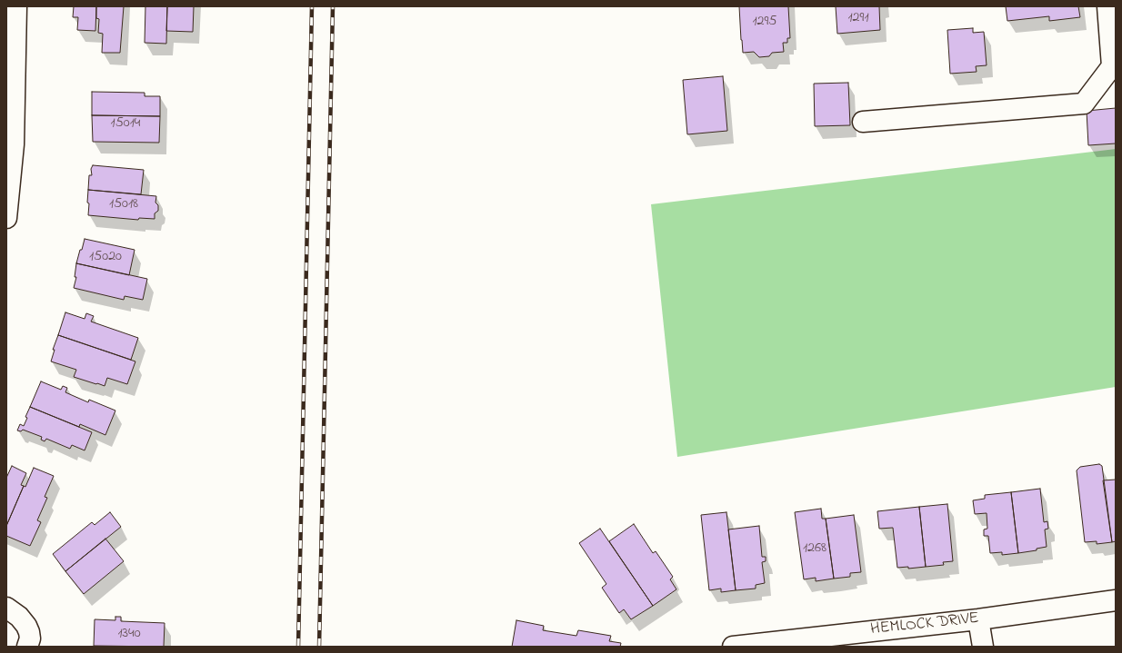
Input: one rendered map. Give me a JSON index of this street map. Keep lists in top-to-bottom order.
{
  "streets": {
    "street": ["HEMLOCK DRIVE"]
  },
  "house_numbers": [
    "1291",
    "1295",
    "15014",
    "15018",
    "15020",
    "1268",
    "1340"
  ]
}
